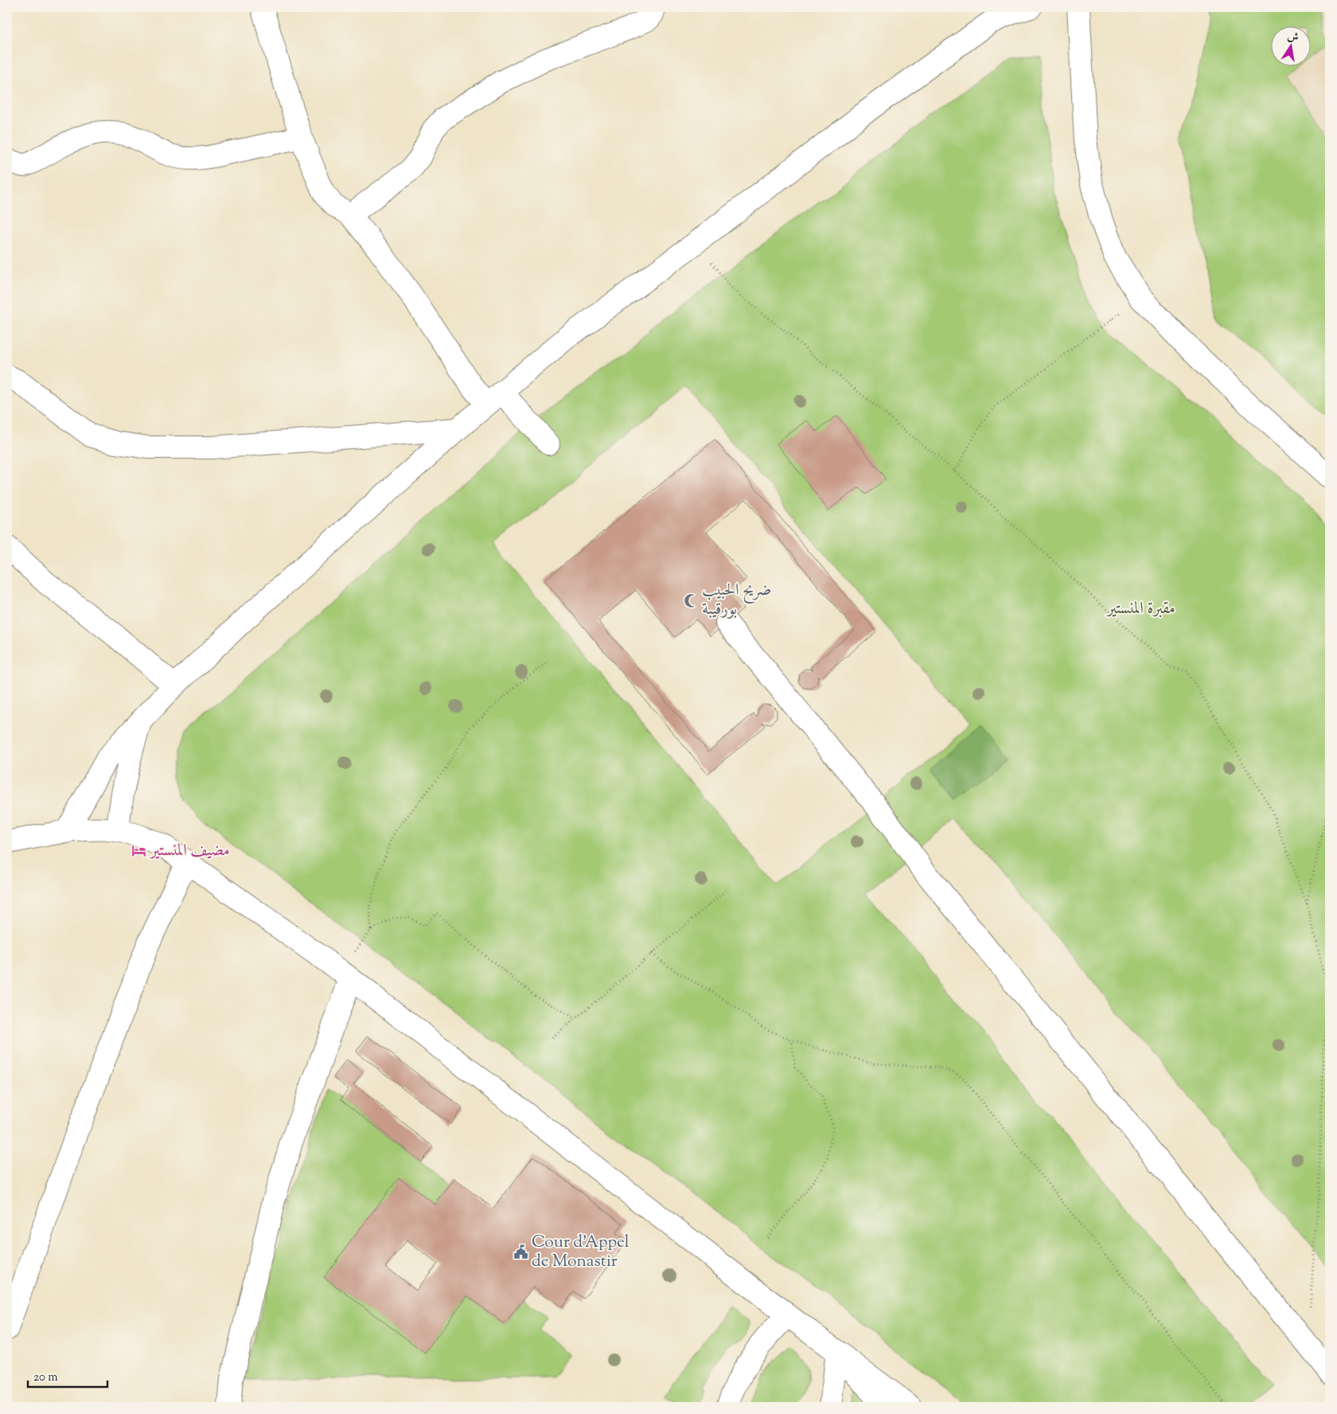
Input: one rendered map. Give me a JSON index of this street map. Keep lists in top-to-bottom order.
{
  "parks": ["مقبرة المنستير"],
  "places": {
    "mosque": ["ضريح الحبيب بورقيبة"],
    "hotel": ["مضيف المنستير"],
    "public building": ["Cour d’Appel de Monastir"]
  },
  "scale_bar": "20 m",
  "north": "top"
}
